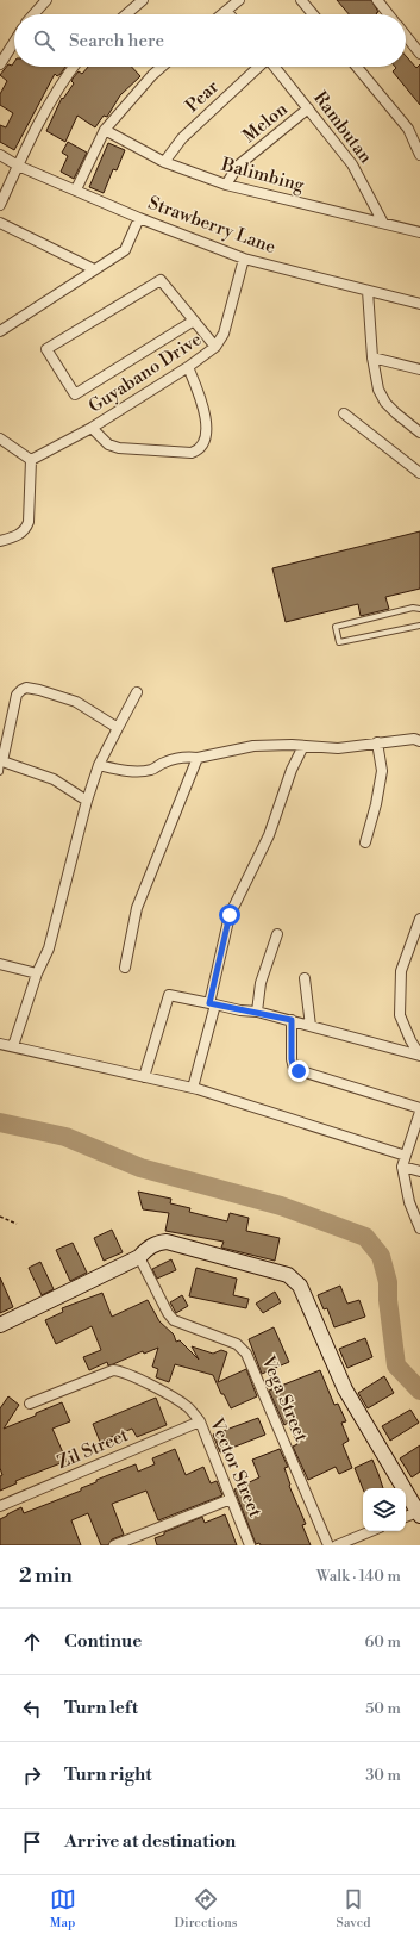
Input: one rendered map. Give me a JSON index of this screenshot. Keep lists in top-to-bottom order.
{
  "streets": {
    "street": [
      "Pear",
      "Melon",
      "Rambutan",
      "Balimbing",
      "Strawberry Lane",
      "Guyabano Drive",
      "Vega Street",
      "Zil Street",
      "Vector Street"
    ]
  },
  "crossings": [
    ["Pear", "Balimbing"],
    ["Melon", "Rambutan"],
    ["Melon", "Balimbing"],
    ["Rambutan", "Balimbing"],
    ["Strawberry Lane", "Guyabano Drive"],
    ["Zil Street", "Vector Street"]
  ],
  "page": {
    "search": "Search here",
    "heading": ["2 min", "Walk · 140 m"],
    "list": [
      ["Continue", "60 m"],
      ["Turn left", "50 m"],
      ["Turn right", "30 m"],
      "Arrive at destination"
    ],
    "nav": ["Map", "Directions", "Saved"]
  }
}
